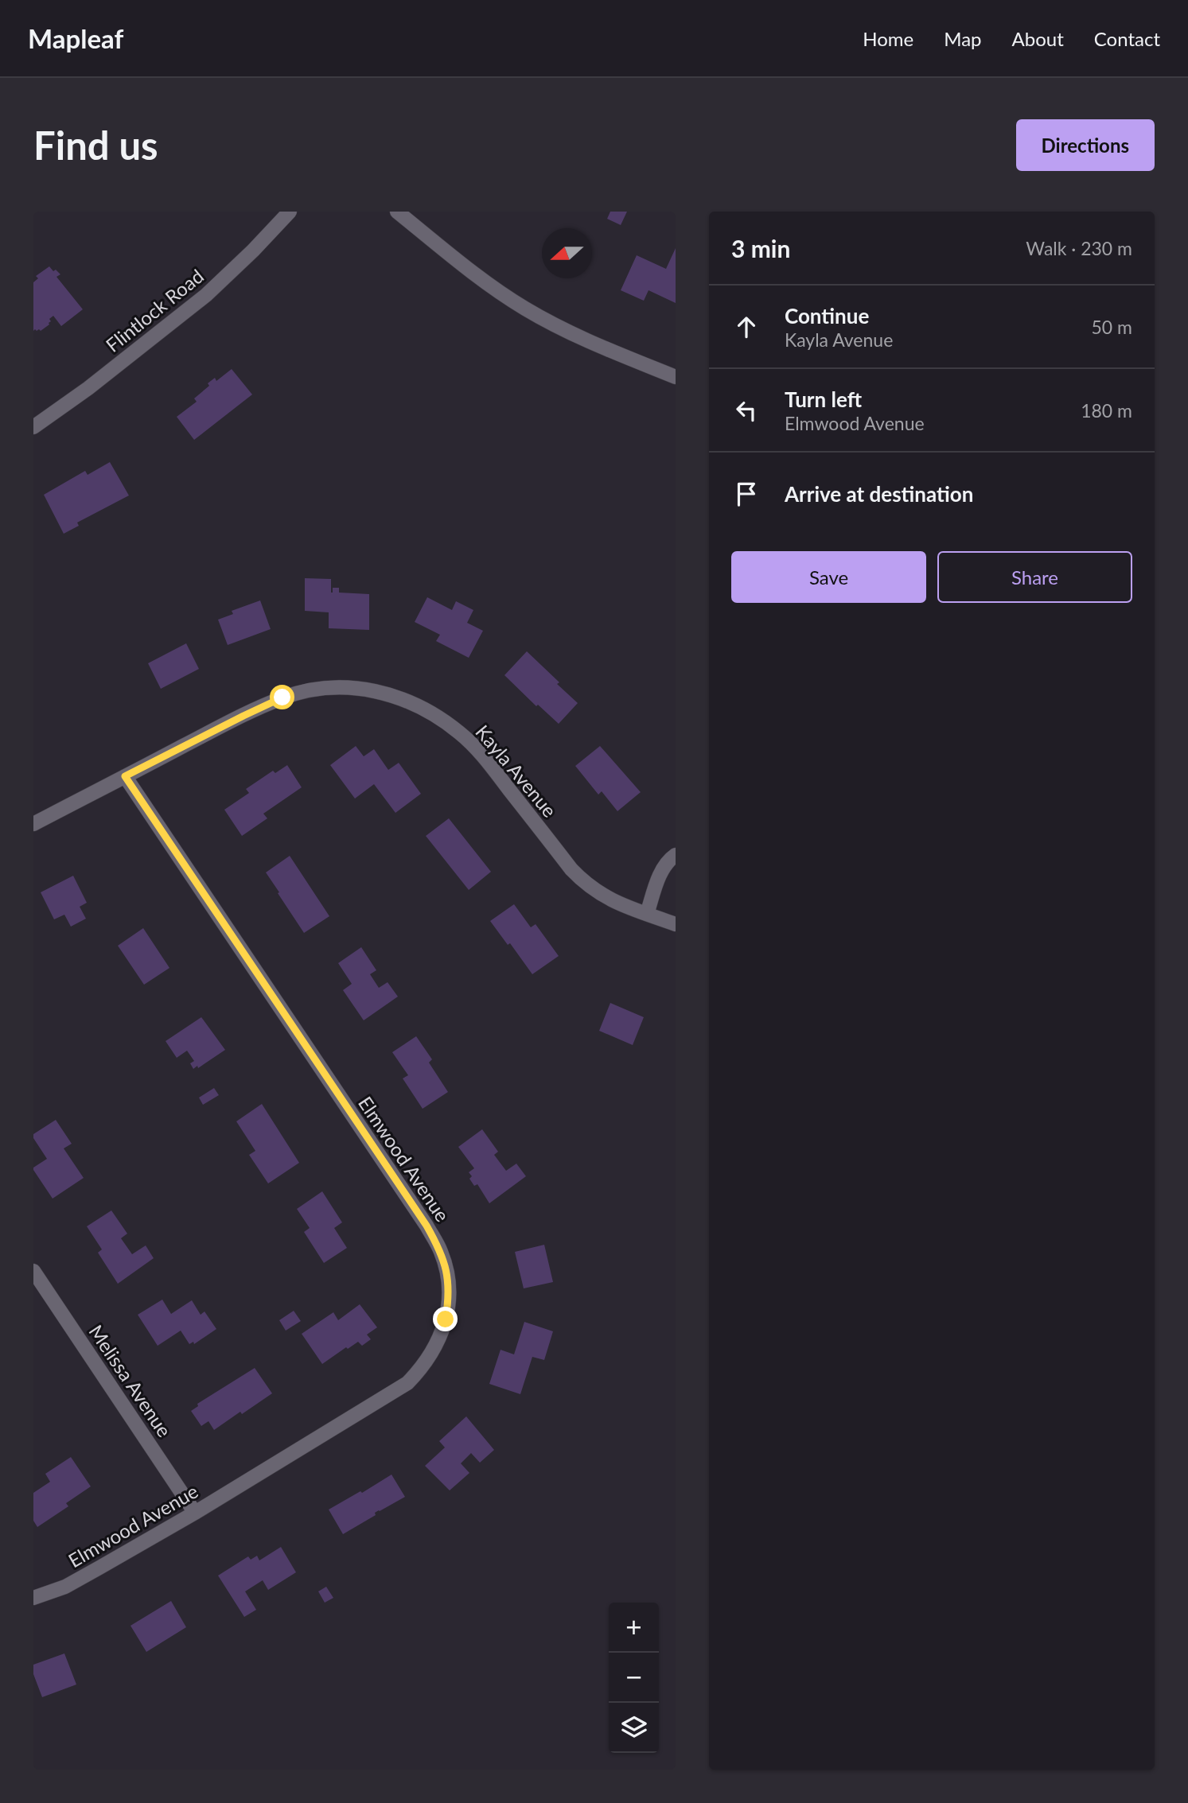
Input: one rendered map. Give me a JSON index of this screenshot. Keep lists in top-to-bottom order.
{
  "streets": {
    "street": [
      "Flintlock Road",
      "Kayla Avenue",
      "Elmwood Avenue",
      "Melissa Avenue"
    ]
  },
  "crossings": [
    ["Kayla Avenue", "Elmwood Avenue"],
    ["Elmwood Avenue", "Melissa Avenue"]
  ],
  "north": "left",
  "page": {
    "header": "Mapleaf",
    "nav": [
      "Home",
      "Map",
      "About",
      "Contact"
    ],
    "buttons": [
      "Directions",
      ["Save", "Share"]
    ],
    "title": "Find us",
    "heading": ["3 min", "Walk · 230 m"],
    "list": [
      ["Continue", "Kayla Avenue", "50 m"],
      ["Turn left", "Elmwood Avenue", "180 m"],
      "Arrive at destination"
    ],
    "map_buttons": ["+", "−"]
  }
}
